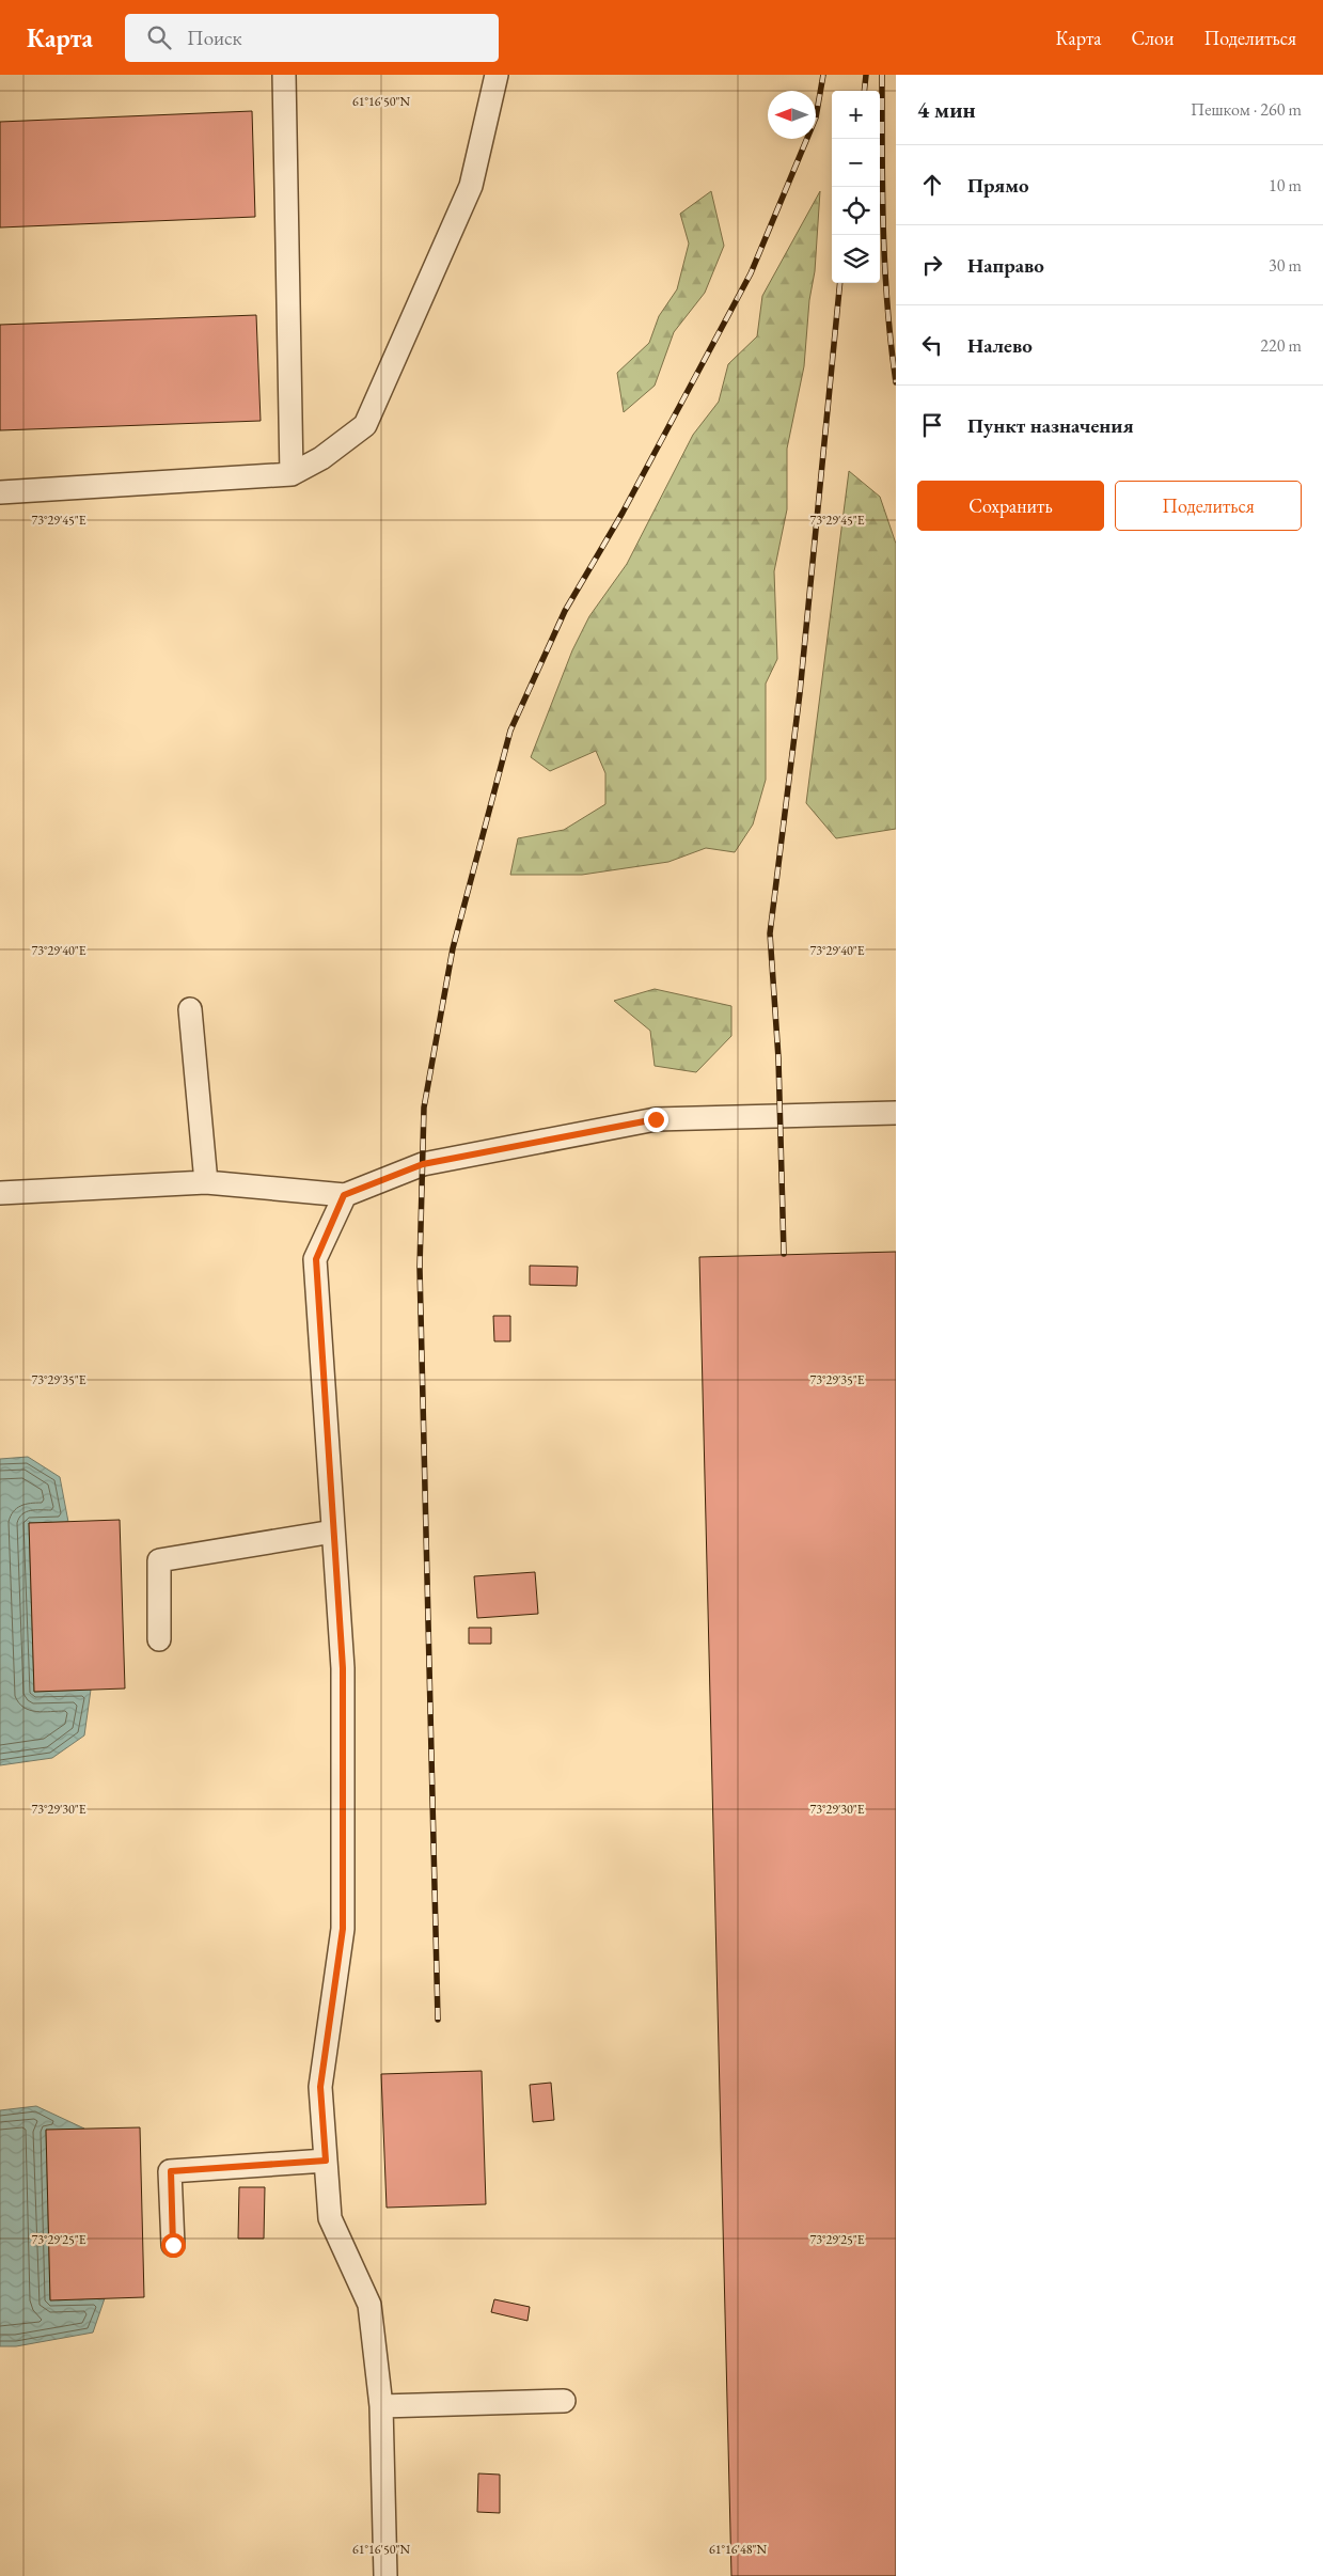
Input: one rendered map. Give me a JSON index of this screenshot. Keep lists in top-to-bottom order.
{
  "north": "left",
  "page": {
    "header": "Карта",
    "search": "Поиск",
    "nav": ["Карта", "Слои", "Поделиться"],
    "heading": ["4 мин", "Пешком · 260 m"],
    "map_buttons": ["+", "−"],
    "list": [
      ["Прямо", "10 m"],
      ["Направо", "30 m"],
      ["Налево", "220 m"],
      "Пункт назначения"
    ],
    "buttons": ["Сохранить", "Поделиться"]
  },
  "coordinates": [
    "61°16'50\"N",
    "73°29'45\"E",
    "73°29'40\"E",
    "73°29'35\"E",
    "73°29'30\"E",
    "73°29'25\"E",
    "61°16'48\"N"
  ]
}
